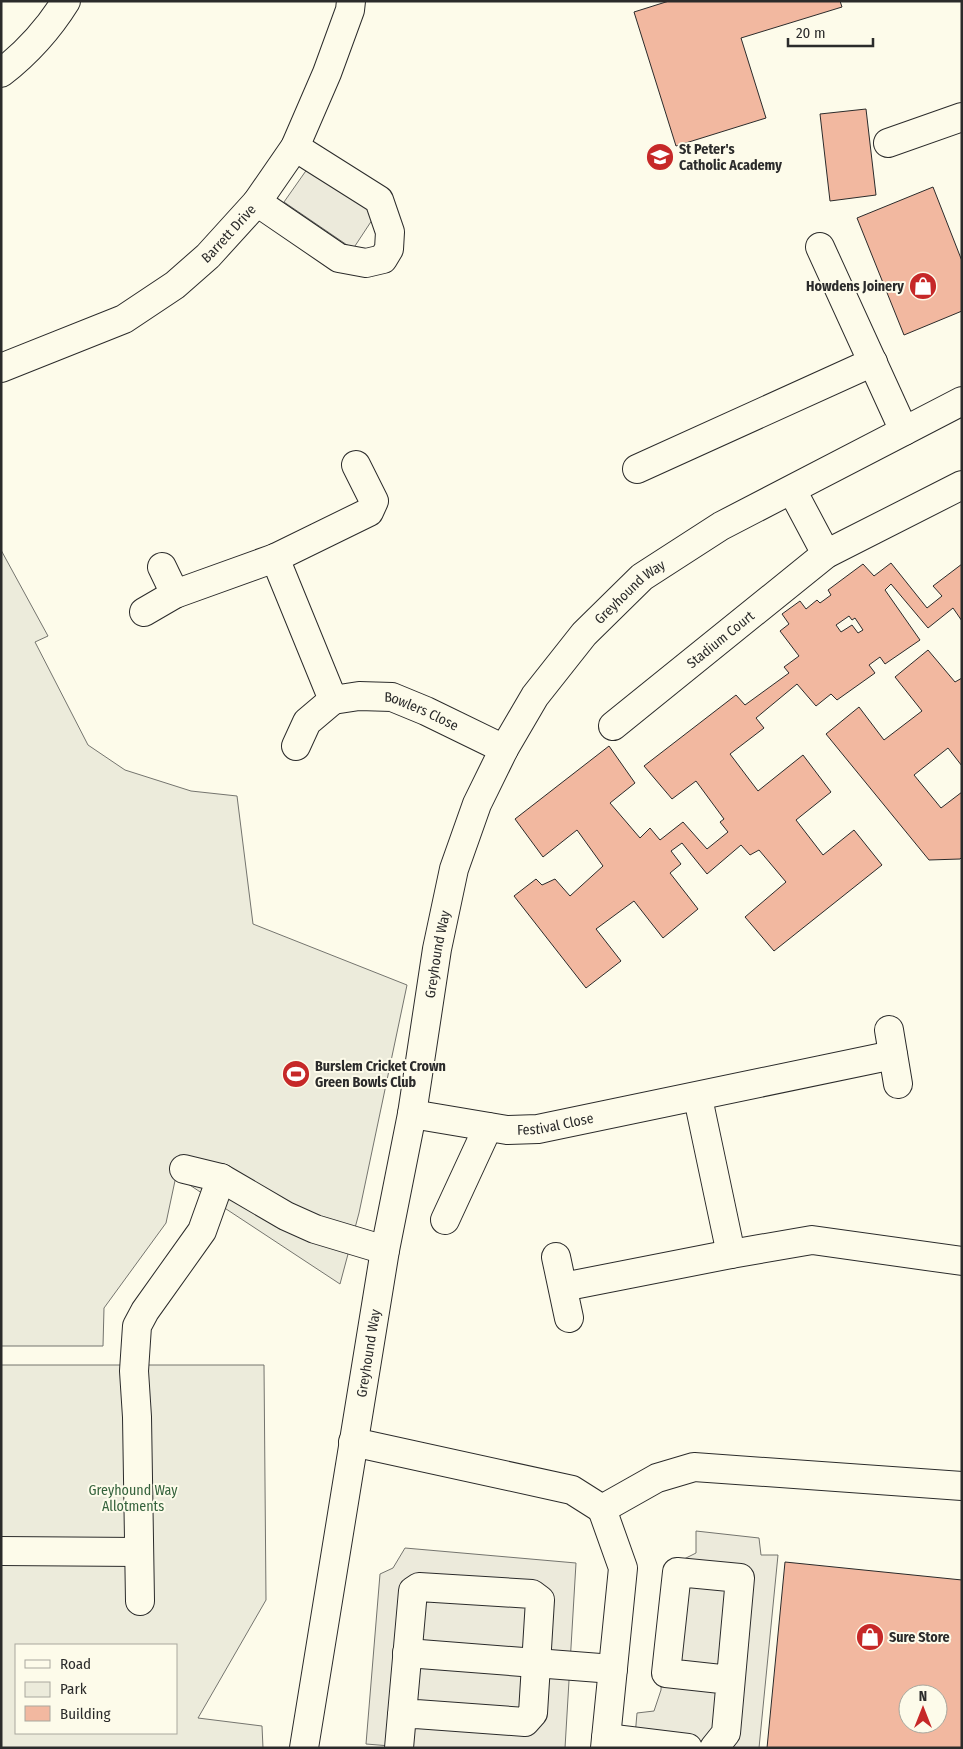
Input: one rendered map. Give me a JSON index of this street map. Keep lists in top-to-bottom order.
{
  "streets": {
    "street": [
      "Barrett Drive",
      "Greyhound Way",
      "Stadium Court",
      "Bowlers Close",
      "Festival Close"
    ]
  },
  "crossings": [
    ["Greyhound Way", "Bowlers Close"],
    ["Greyhound Way", "Festival Close"]
  ],
  "parks": ["Greyhound Way Allotments"],
  "places": {
    "school or university": ["St Peter's Catholic Academy"],
    "shop": ["Howdens Joinery", "Sure Store"],
    "sports": ["Burslem Cricket Crown Green Bowls Club"]
  },
  "legend": ["Road", "Park", "Building"],
  "scale_bar": "20 m",
  "north": "top"
}
